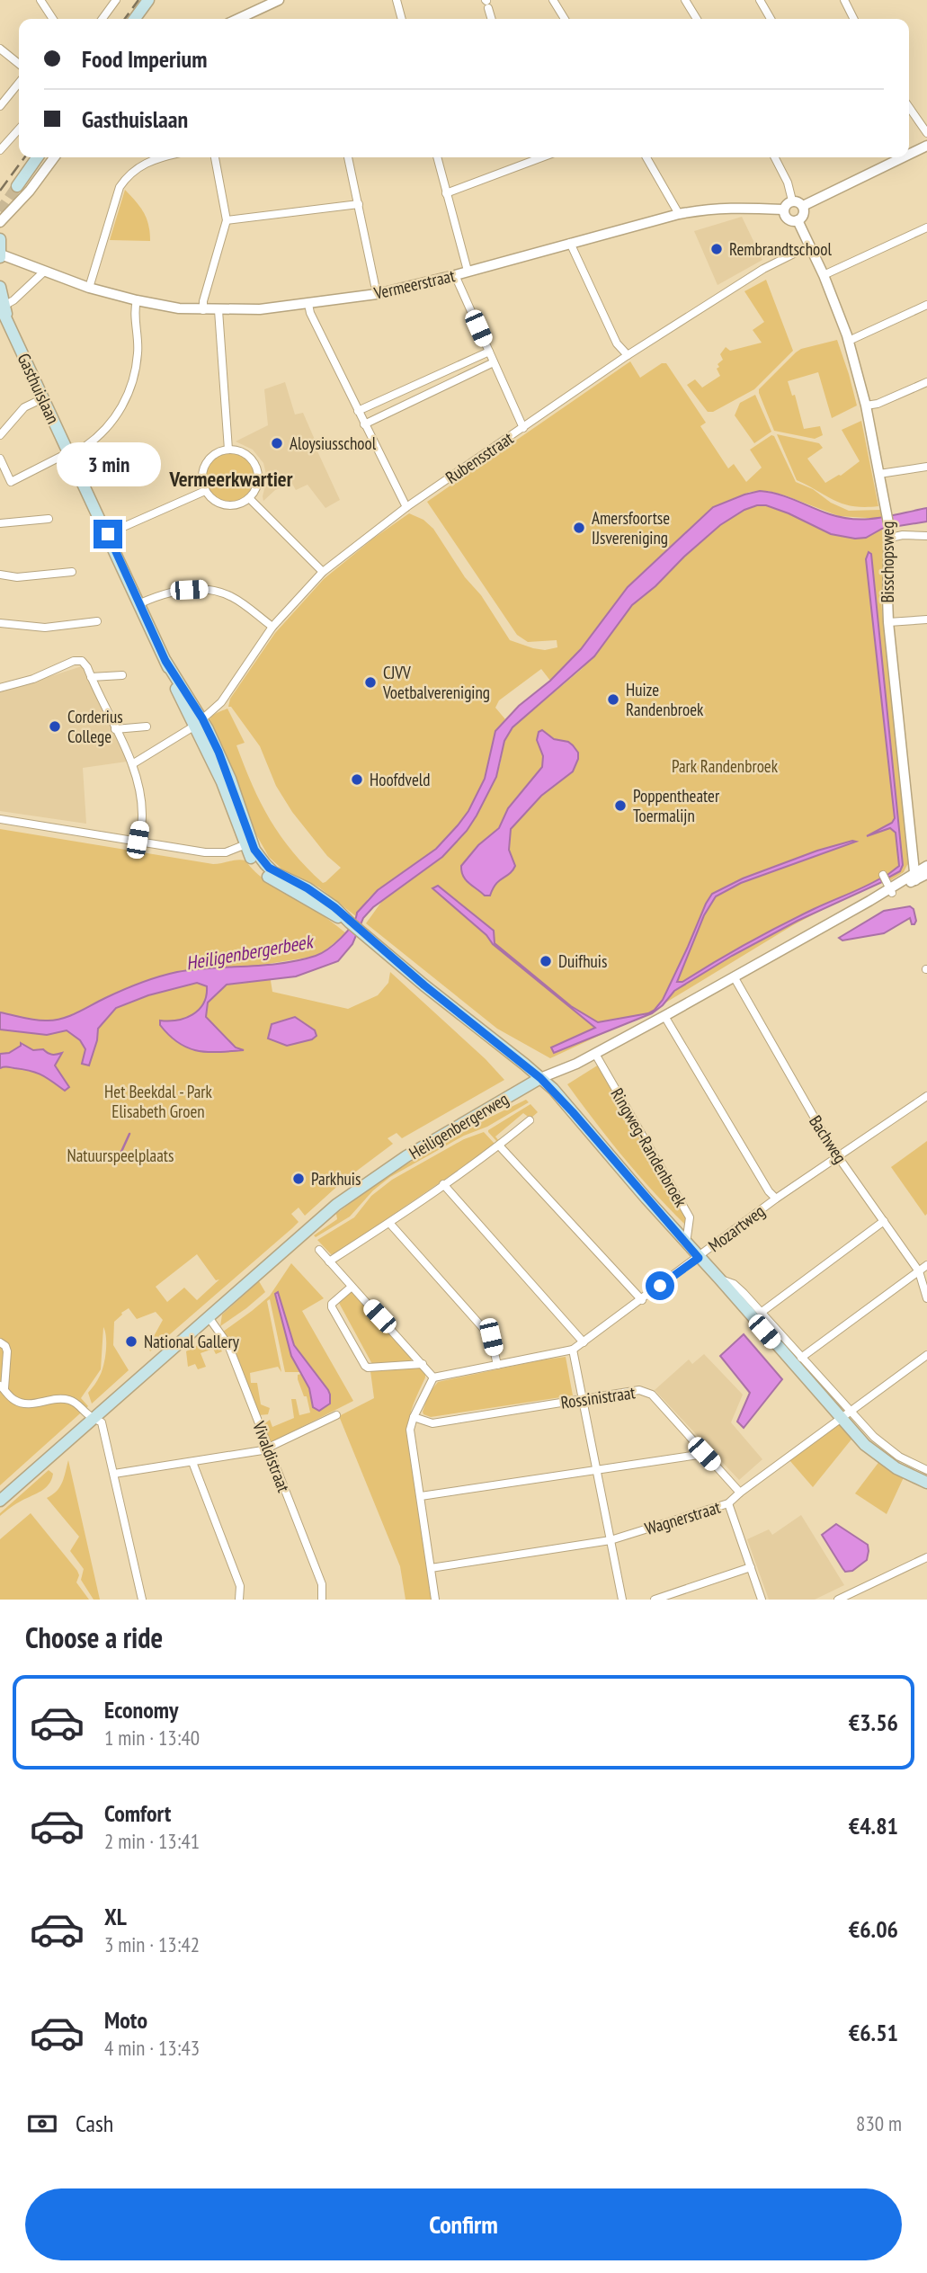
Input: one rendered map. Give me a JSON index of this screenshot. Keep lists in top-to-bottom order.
{
  "streets": {
    "main road": ["Gasthuislaan", "Heiligenbergerweg", "Ringweg-Randenbroek"],
    "street": [
      "Vermeerstraat",
      "Rubensstraat",
      "Bisschopsweg",
      "Bachweg",
      "Mozartweg",
      "Rossinistraat",
      "Vivaldistraat",
      "Wagnerstraat"
    ]
  },
  "crossings": [
    ["Vermeerstraat", "Bisschopsweg"],
    ["Gasthuislaan", "Rubensstraat"],
    ["Gasthuislaan", "Ringweg-Randenbroek"],
    ["Rubensstraat", "Bisschopsweg"],
    ["Bisschopsweg", "Heiligenbergerweg"],
    ["Heiligenbergerweg", "Bachweg"],
    ["Heiligenbergerweg", "Ringweg-Randenbroek"],
    ["Heiligenbergerweg", "Vivaldistraat"],
    ["Bachweg", "Mozartweg"],
    ["Ringweg-Randenbroek", "Mozartweg"],
    ["Ringweg-Randenbroek", "Wagnerstraat"],
    ["Rossinistraat", "Wagnerstraat"]
  ],
  "districts": ["Vermeerkwartier"],
  "water": ["Heiligenbergerbeek"],
  "parks": ["Park Randenbroek", "Het Beekdal - Park Elisabeth Groen", "Natuurspeelplaats"],
  "places": [
    "Rembrandtschool",
    "Aloysiusschool",
    "Amersfoortse IJsvereniging",
    "CJVV Voetbalvereniging",
    "Huize Randenbroek",
    "Corderius College",
    "Hoofdveld",
    "Poppentheater Toermalijn",
    "Duifhuis",
    "Parkhuis",
    "National Gallery"
  ],
  "page": {
    "banner": ["Food Imperium", "Gasthuislaan"],
    "bubble": "3 min",
    "heading": "Choose a ride",
    "list": [
      {
        "name": "Economy",
        "note": "1 min · 13:40",
        "value": "€3.56"
      },
      {
        "name": "Comfort",
        "note": "2 min · 13:41",
        "value": "€4.81"
      },
      {
        "name": "XL",
        "note": "3 min · 13:42",
        "value": "€6.06"
      },
      {
        "name": "Moto",
        "note": "4 min · 13:43",
        "value": "€6.51"
      }
    ],
    "pay": ["Cash", "830 m"],
    "buttons": "Confirm"
  }
}
